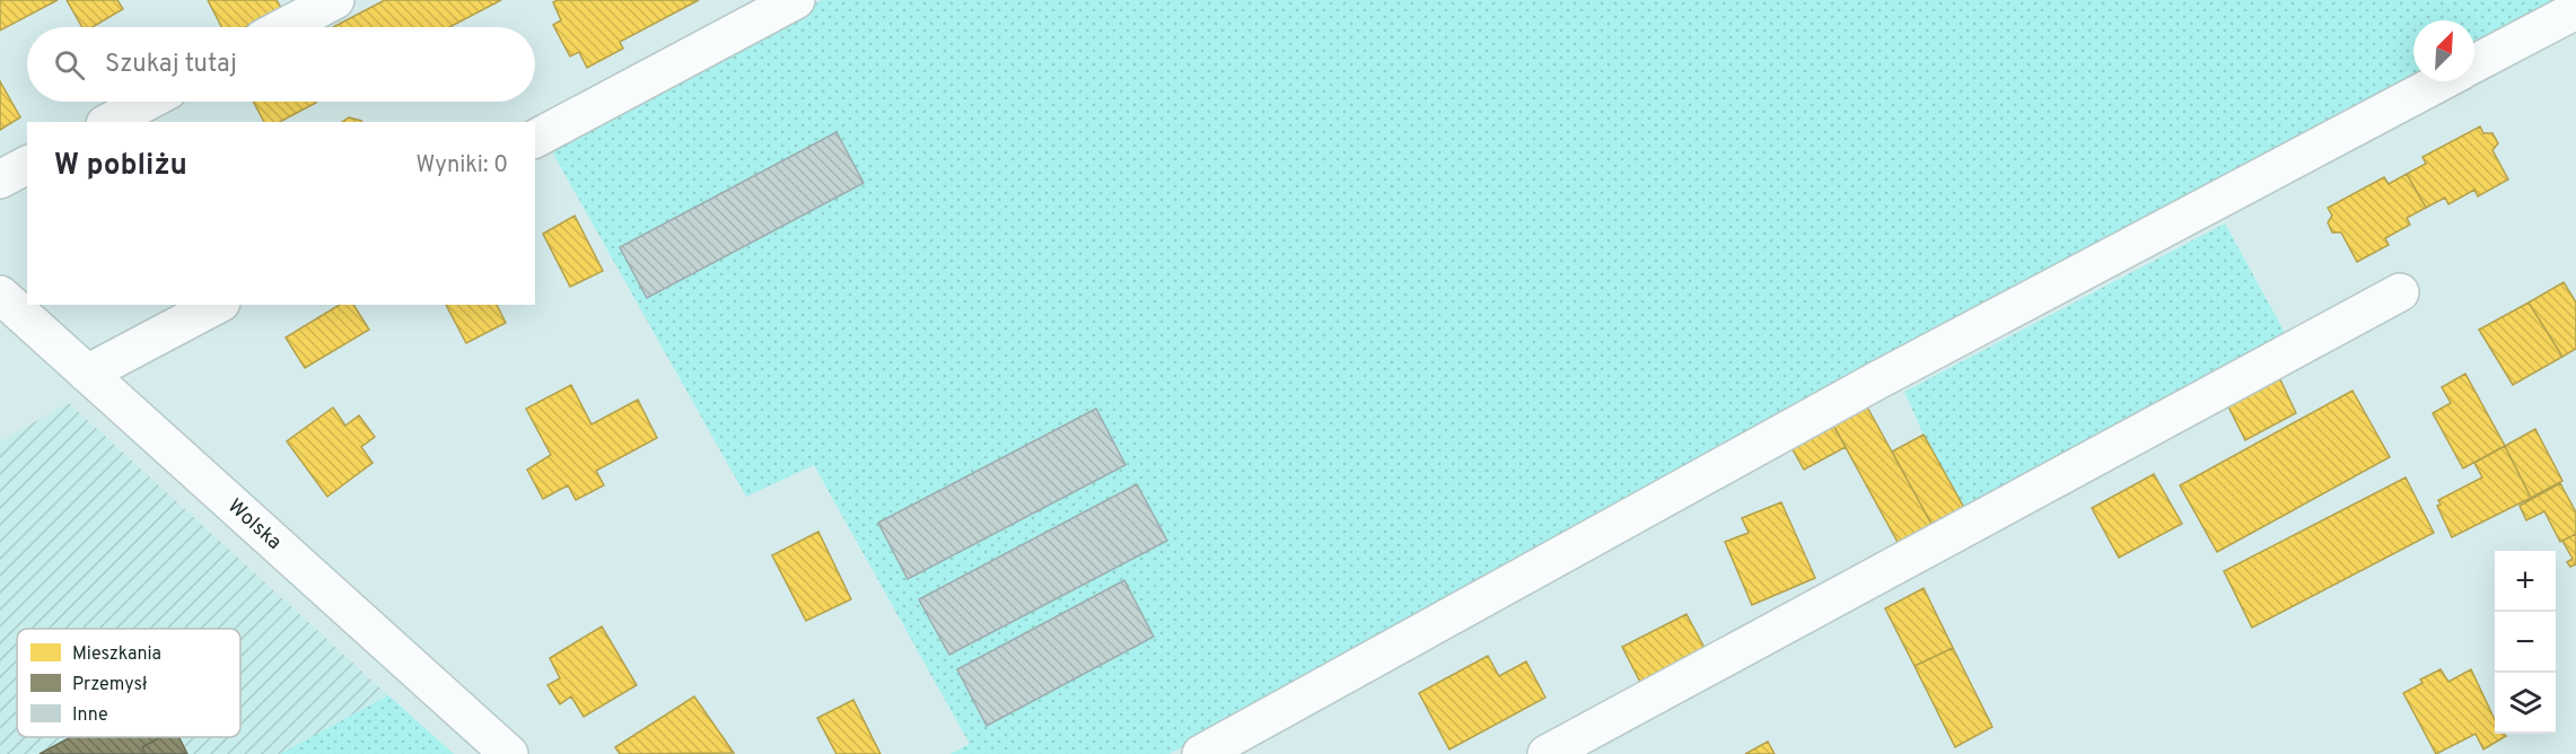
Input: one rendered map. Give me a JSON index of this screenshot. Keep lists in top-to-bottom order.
{
  "streets": {
    "street": ["Wolska"]
  },
  "legend": ["Mieszkania", "Przemysł", "Inne"],
  "north": "top right",
  "page": {
    "search": "Szukaj tutaj",
    "heading": ["W pobliżu", "Wyniki: 0"],
    "map_buttons": ["+", "−"]
  }
}
